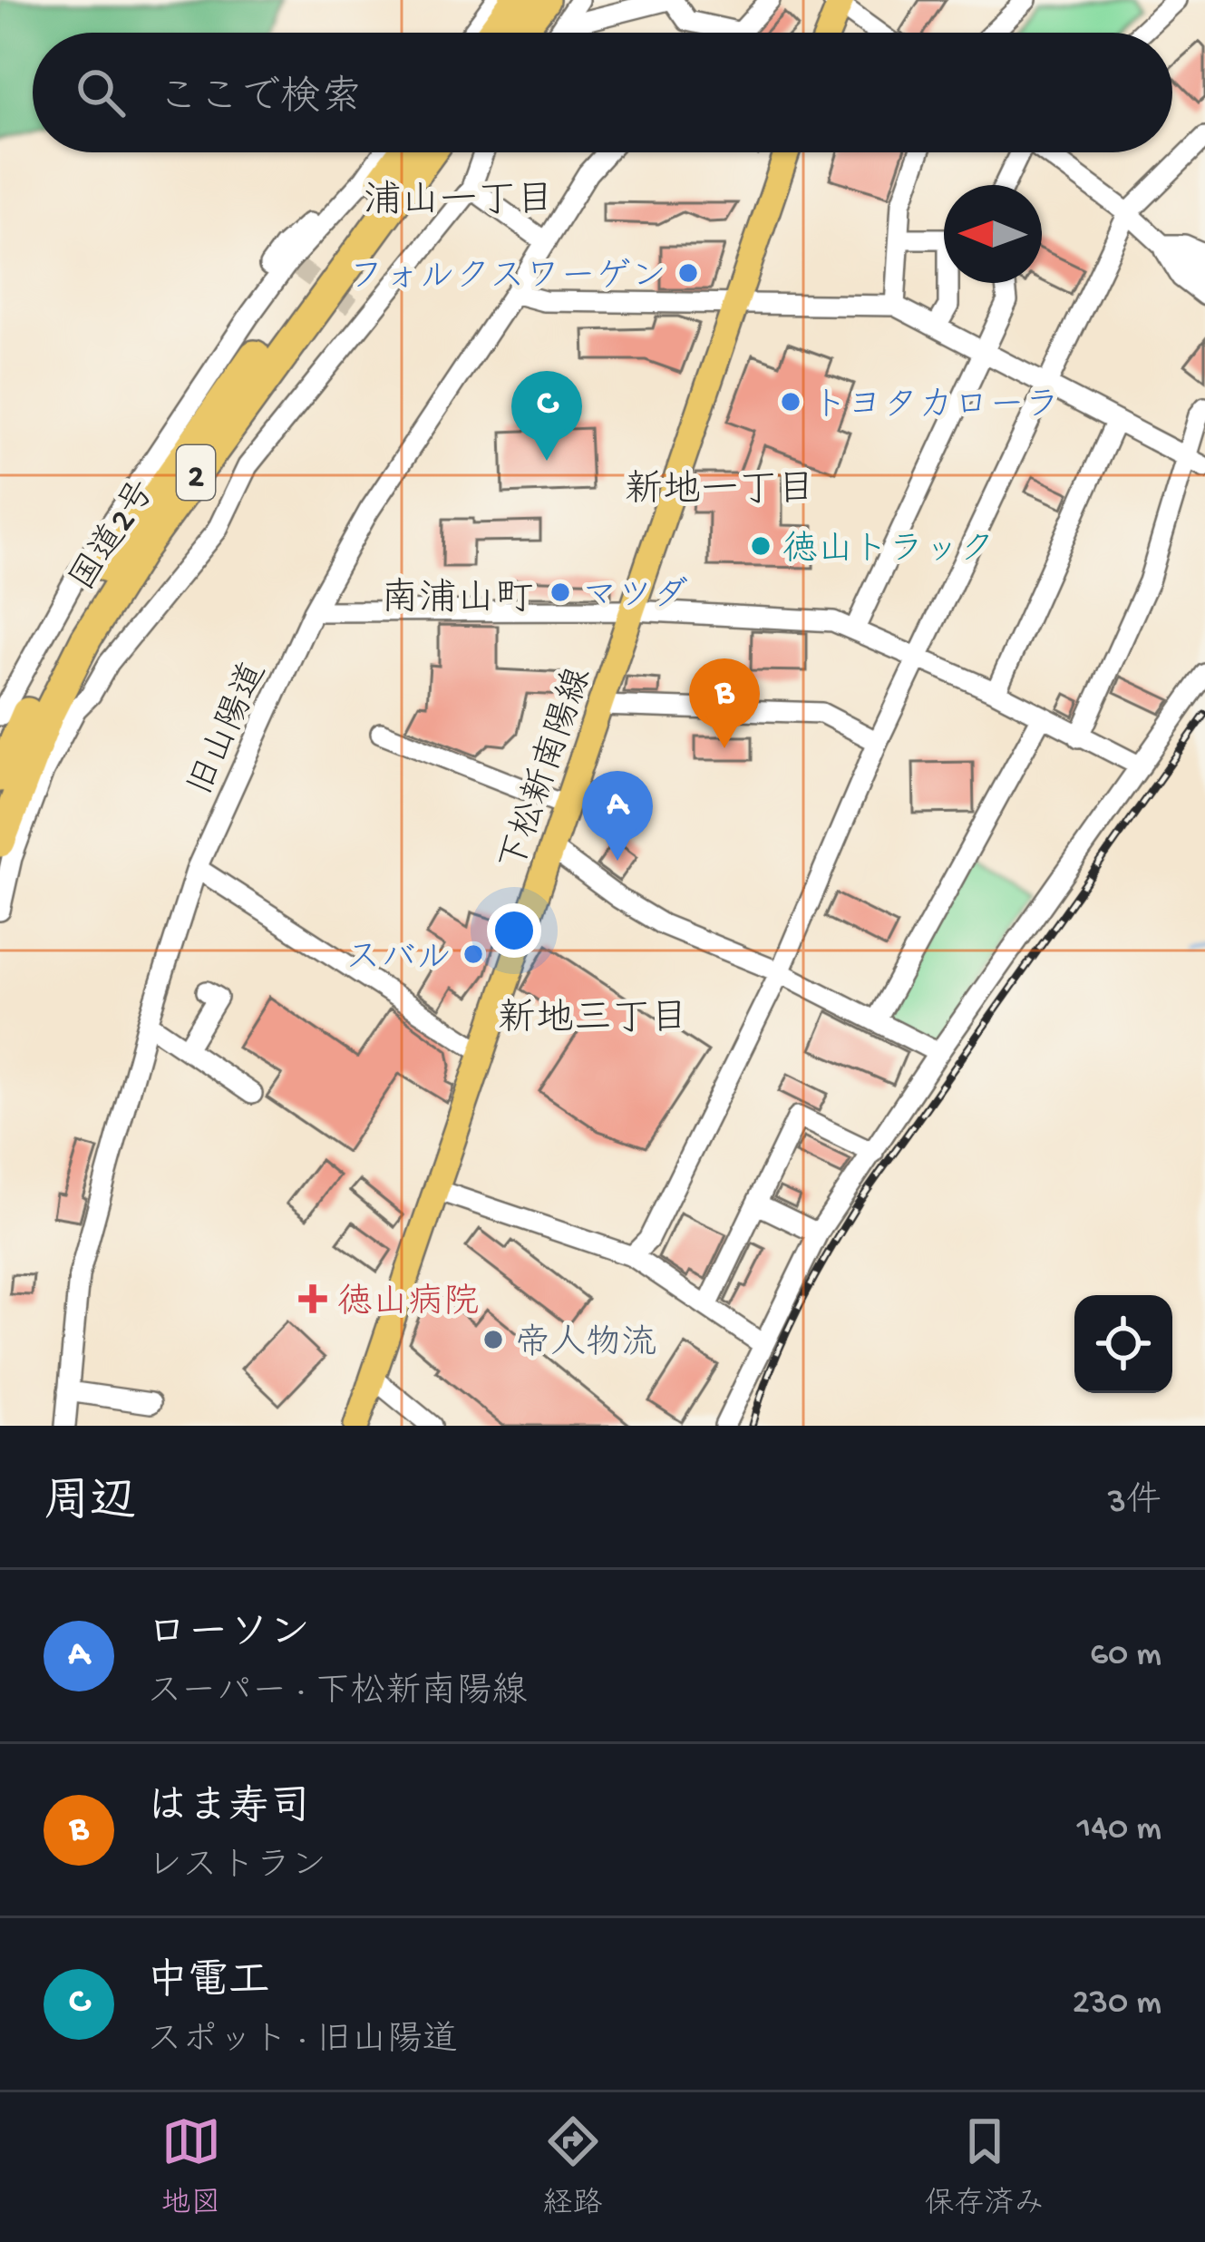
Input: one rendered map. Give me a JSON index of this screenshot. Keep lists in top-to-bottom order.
{
  "streets": {
    "highway": ["2", "国道2号"],
    "main road": ["下松新南陽線"],
    "street": ["旧山陽道"]
  },
  "districts": [
    "浦山一丁目",
    "新地一丁目",
    "南浦山町",
    "新地三丁目"
  ],
  "places": {
    "other": [
      "フォルクスワーゲン",
      "トヨタカローラ",
      "徳山トラック",
      "マツダ",
      "スバル",
      "帝人物流"
    ],
    "health": ["徳山病院"]
  },
  "north": "left",
  "page": {
    "search": "ここで検索",
    "pins": ["C", "B", "A"],
    "heading": ["周辺", "3件"],
    "list": [
      {
        "mark": "A",
        "name": "ローソン",
        "note": "スーパー · 下松新南陽線",
        "value": "60 m"
      },
      {
        "mark": "B",
        "name": "はま寿司",
        "note": "レストラン",
        "value": "140 m"
      },
      {
        "mark": "C",
        "name": "中電工",
        "note": "スポット · 旧山陽道",
        "value": "230 m"
      }
    ],
    "nav": ["地図", "経路", "保存済み"]
  }
}
